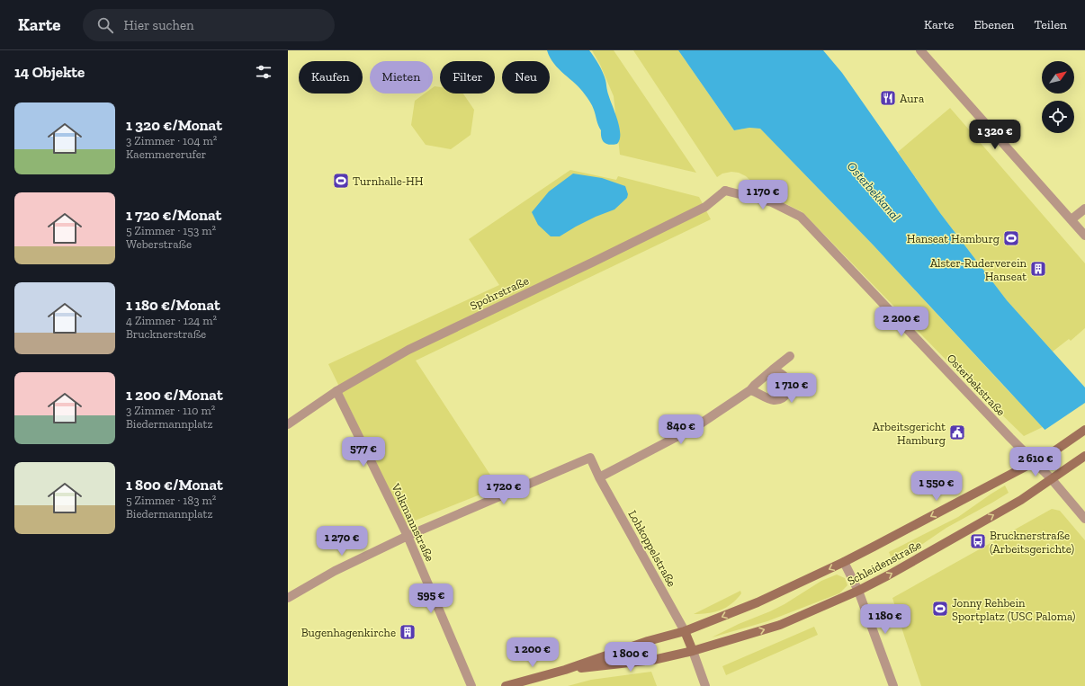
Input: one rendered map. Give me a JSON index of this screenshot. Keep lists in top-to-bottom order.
{
  "streets": {
    "main road": ["Schleidenstraße"],
    "street": [
      "Spohrstraße",
      "Osterbekstraße",
      "Volkmannstraße",
      "Lohkoppelstraße"
    ]
  },
  "crossings": [
    ["Spohrstraße", "Osterbekstraße"],
    ["Spohrstraße", "Volkmannstraße"],
    ["Osterbekstraße", "Schleidenstraße"],
    ["Volkmannstraße", "Lohkoppelstraße"],
    ["Lohkoppelstraße", "Schleidenstraße"]
  ],
  "water": ["Osterbekkanal"],
  "places": {
    "restaurant": ["Aura"],
    "sports": ["Turnhalle-HH", "Hanseat Hamburg", "Jonny Rehbein Sportplatz (USC Paloma)"],
    "building": ["Alster-Ruderverein Hanseat", "Bugenhagenkirche"],
    "public building": ["Arbeitsgericht Hamburg"],
    "bus stop": ["Brucknerstraße (Arbeitsgerichte)"]
  },
  "north": "top right",
  "page": {
    "header": "Karte",
    "search": "Hier suchen",
    "nav": ["Karte", "Ebenen", "Teilen"],
    "heading": "14 Objekte",
    "chip": [
      "Kaufen",
      "Mieten",
      "Filter",
      "Neu"
    ],
    "list": [
      {
        "name": "1 320 €/Monat",
        "note": "3 Zimmer · 104 m² · Kaemmererufer"
      },
      {
        "name": "1 720 €/Monat",
        "note": "5 Zimmer · 153 m² · Weberstraße"
      },
      {
        "name": "1 180 €/Monat",
        "note": "4 Zimmer · 124 m² · Brucknerstraße"
      },
      {
        "name": "1 200 €/Monat",
        "note": "3 Zimmer · 110 m² · Biedermannplatz"
      },
      {
        "name": "1 800 €/Monat",
        "note": "5 Zimmer · 183 m² · Biedermannplatz"
      }
    ],
    "price": [
      "1 320 €",
      "1 170 €",
      "2 200 €",
      "1 710 €",
      "840 €",
      "577 €",
      "2 610 €",
      "1 550 €",
      "1 720 €",
      "1 270 €",
      "595 €",
      "1 180 €",
      "1 200 €",
      "1 800 €"
    ]
  }
}
